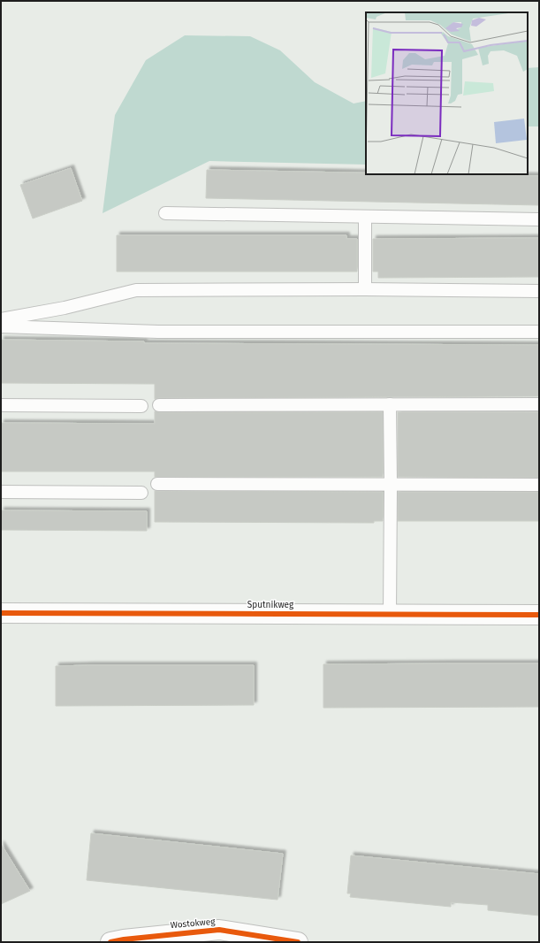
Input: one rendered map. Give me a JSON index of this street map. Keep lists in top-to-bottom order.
{
  "streets": {
    "street": ["Sputnikweg", "Wostokweg"]
  }
}
